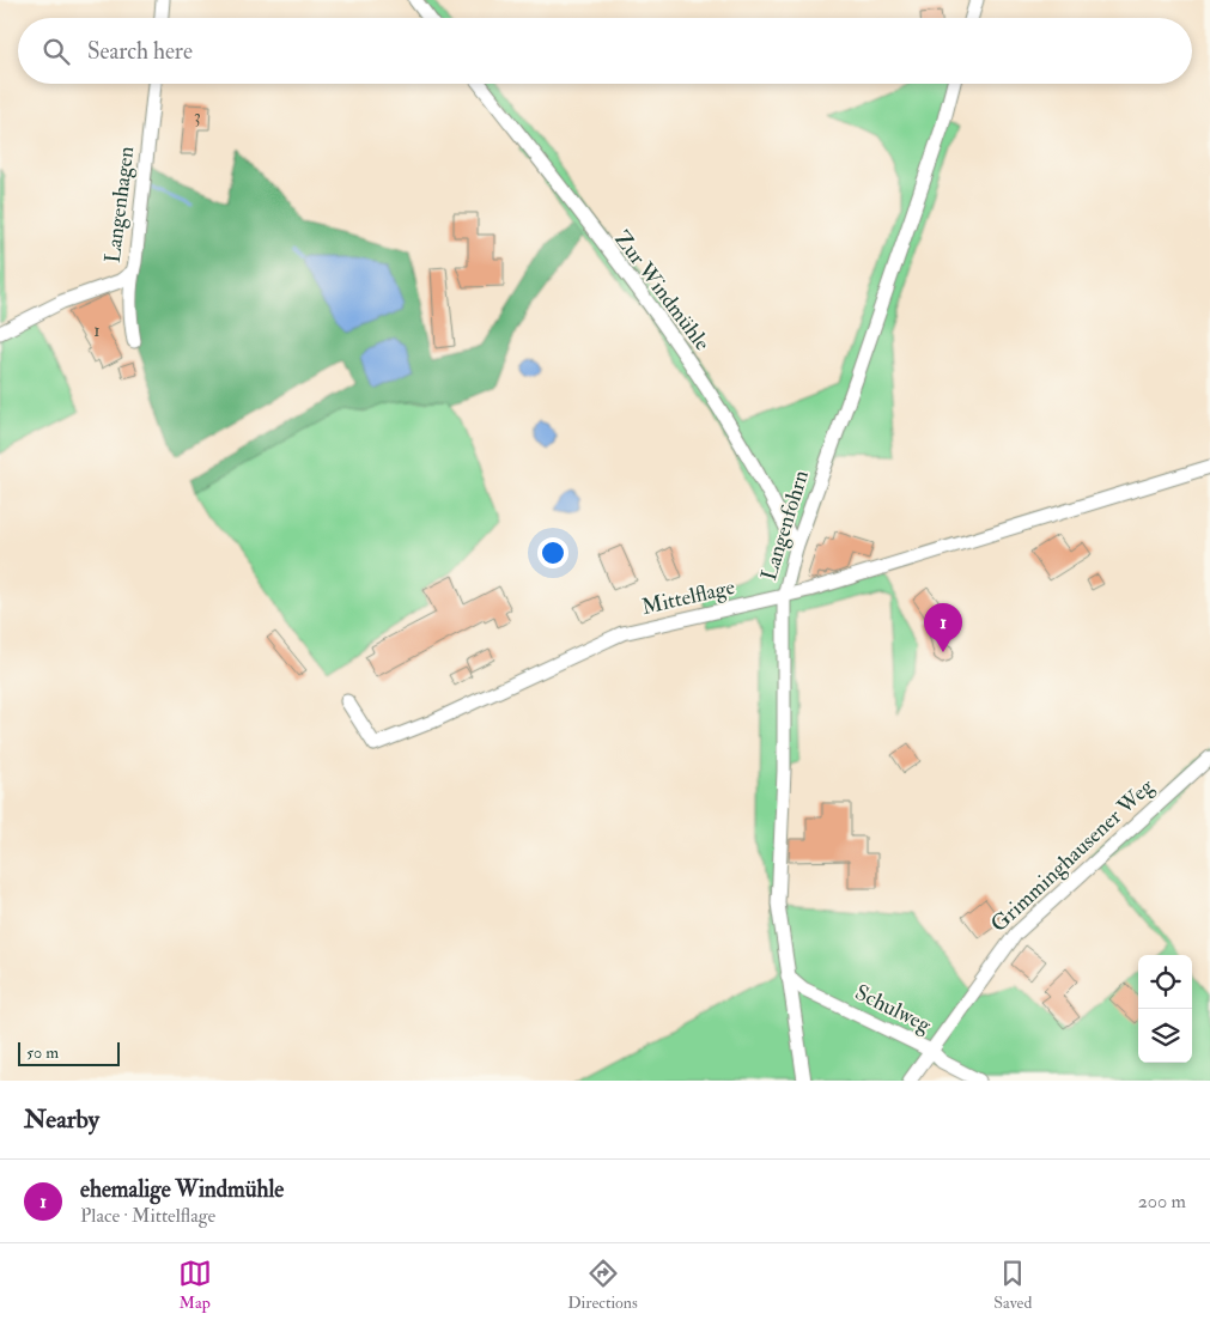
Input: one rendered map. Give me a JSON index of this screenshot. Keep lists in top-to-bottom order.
{
  "streets": {
    "street": [
      "Langenhagen",
      "Zur Windmühle",
      "Langenfohrn",
      "Mittelflage",
      "Grimminghausener Weg",
      "Schulweg"
    ]
  },
  "crossings": [
    ["Zur Windmühle", "Langenfohrn"],
    ["Langenfohrn", "Mittelflage"],
    ["Langenfohrn", "Schulweg"],
    ["Grimminghausener Weg", "Schulweg"]
  ],
  "house_numbers": ["3", "1"],
  "scale_bar": "50 m",
  "page": {
    "search": "Search here",
    "pins": "1",
    "scale": "50 m",
    "heading": "Nearby",
    "list": [
      {
        "mark": "1",
        "name": "ehemalige Windmühle",
        "note": "Place · Mittelflage",
        "value": "200 m"
      }
    ],
    "nav": ["Map", "Directions", "Saved"]
  }
}
